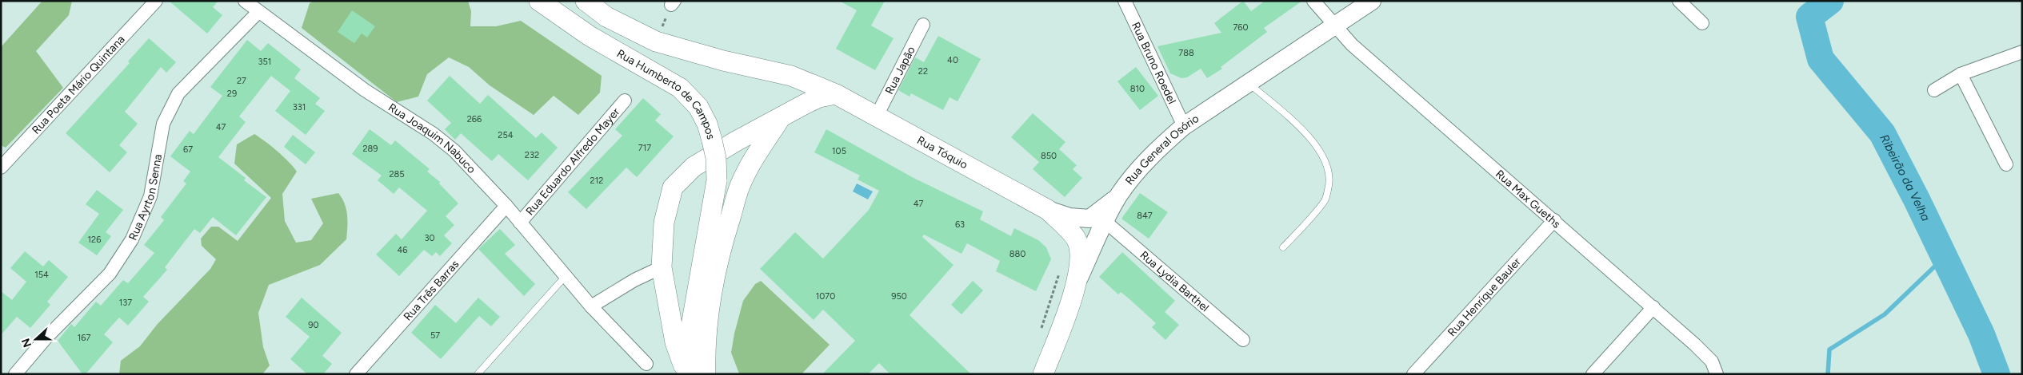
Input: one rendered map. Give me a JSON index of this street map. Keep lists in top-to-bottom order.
{
  "streets": {
    "main road": ["Rua Humberto de Campos", "Rua General Osório", "Rua Tóquio"],
    "street": [
      "Rua Bruno Roedel",
      "Rua Japão",
      "Rua Poeta Mário Quintana",
      "Rua Joaquim Nabuco",
      "Rua Eduardo Alfredo Mayer",
      "Rua Ayrton Senna",
      "Rua Max Gueths",
      "Rua Lydia Barthel",
      "Rua Três Barras",
      "Rua Henrique Bauler"
    ]
  },
  "crossings": [
    ["Rua Bruno Roedel", "Rua General Osório"],
    ["Rua Japão", "Rua Tóquio"],
    ["Rua Joaquim Nabuco", "Rua Eduardo Alfredo Mayer"],
    ["Rua Joaquim Nabuco", "Rua Ayrton Senna"],
    ["Rua Joaquim Nabuco", "Rua Três Barras"],
    ["Rua General Osório", "Rua Tóquio"],
    ["Rua General Osório", "Rua Max Gueths"],
    ["Rua General Osório", "Rua Lydia Barthel"],
    ["Rua Max Gueths", "Rua Henrique Bauler"]
  ],
  "water": ["Ribeirão da Velha"],
  "house_numbers": [
    "760",
    "788",
    "40",
    "351",
    "22",
    "27",
    "810",
    "29",
    "331",
    "266",
    "47",
    "254",
    "717",
    "289",
    "67",
    "105",
    "232",
    "850",
    "285",
    "212",
    "47",
    "847",
    "63",
    "30",
    "126",
    "46",
    "880",
    "154",
    "1070",
    "950",
    "137",
    "90",
    "57",
    "167"
  ],
  "north": "left"
}
